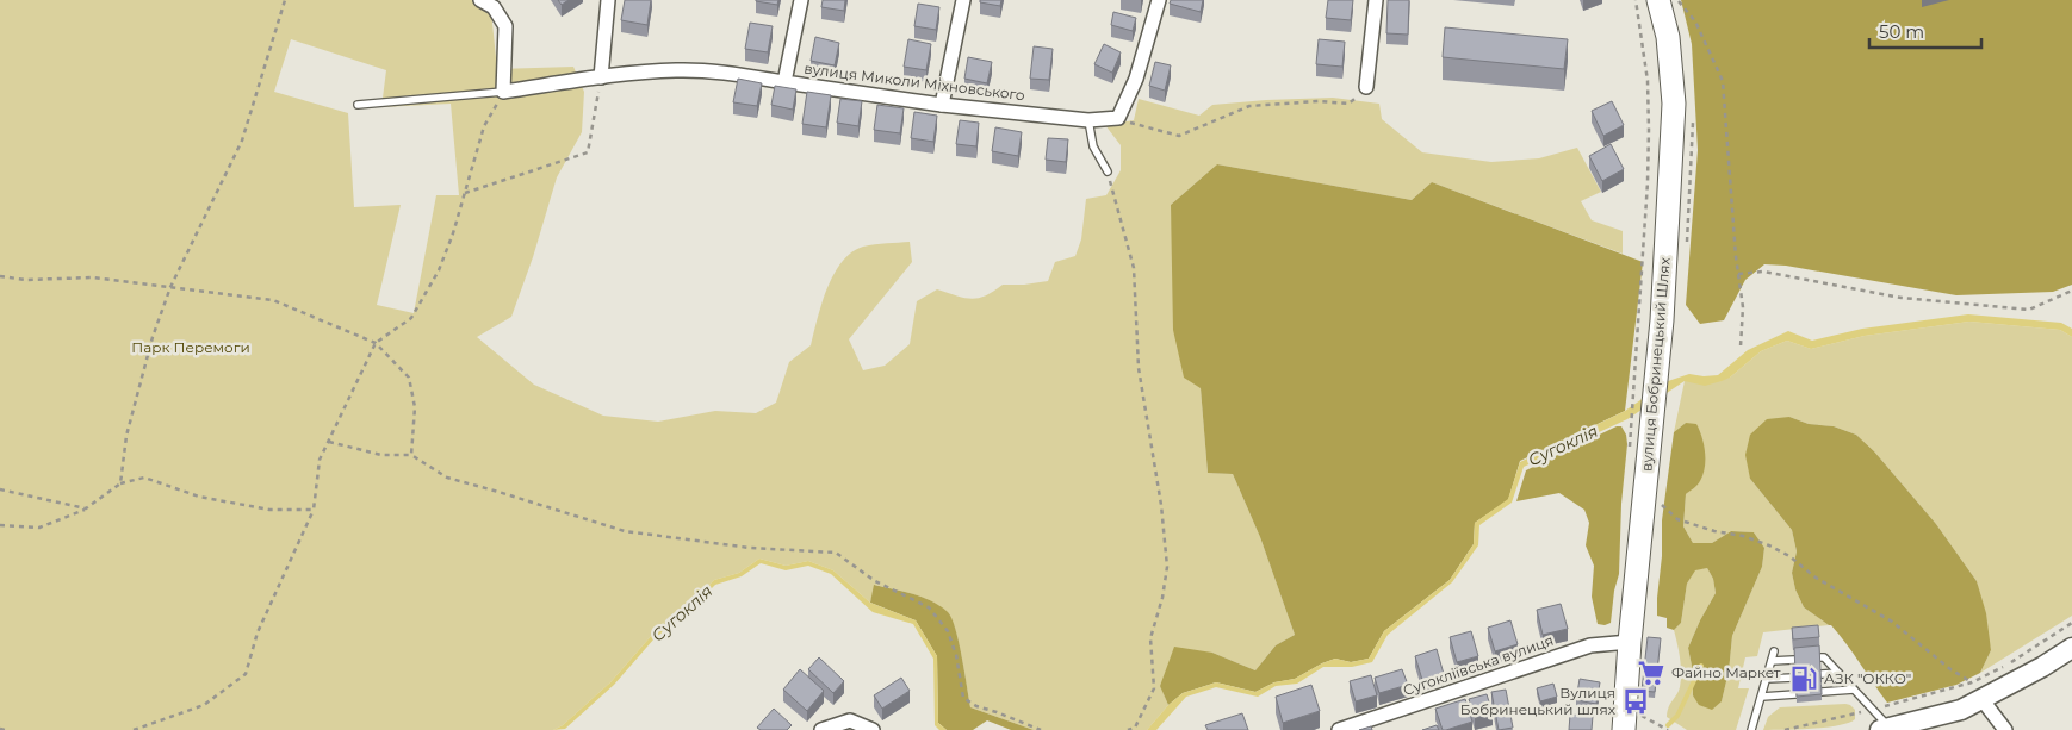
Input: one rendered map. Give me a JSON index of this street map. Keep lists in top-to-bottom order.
{
  "streets": {
    "main road": ["вулиця Бобринецький Шлях"],
    "street": ["вулиця Миколи Міхновського", "Сугокліївська вулиця"]
  },
  "crossings": [
    ["вулиця Бобринецький Шлях", "Сугокліївська вулиця"]
  ],
  "water": ["Сугоклія"],
  "parks": ["Парк Перемоги"],
  "places": {
    "supermarket": ["Файно Маркет"],
    "fuel station": ["АЗК \"ОККО\""],
    "bus stop": ["Вулиця Бобринецький шлях"]
  },
  "scale_bar": "50 m"
}
